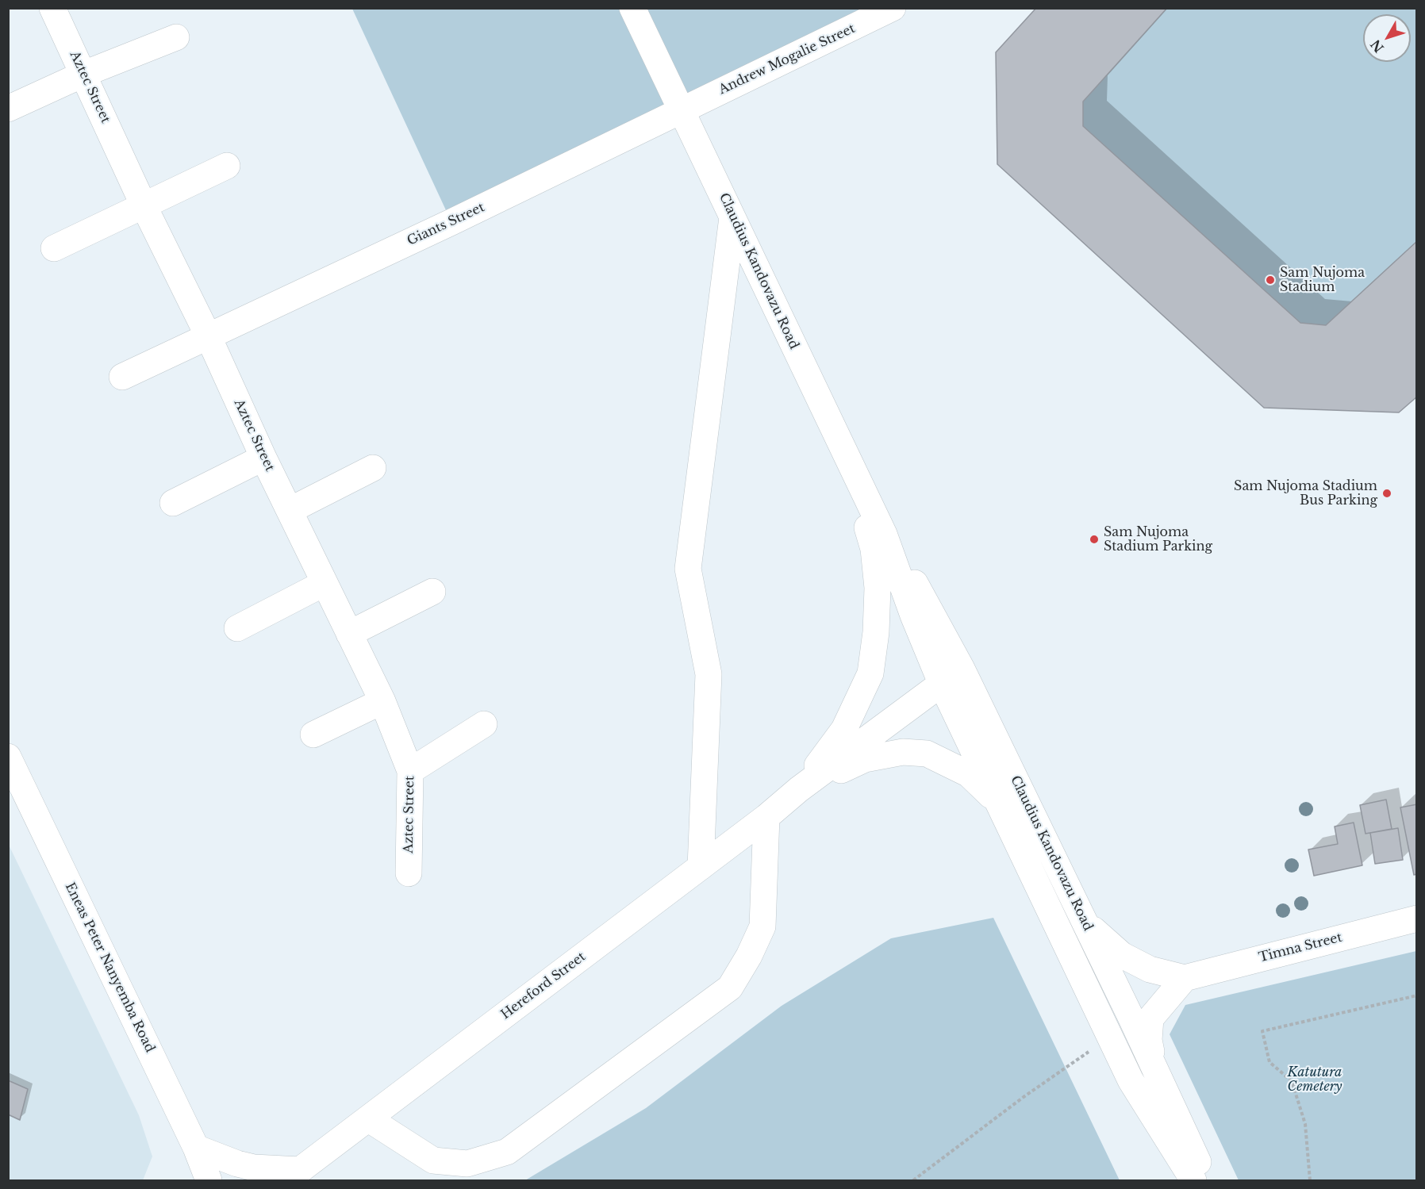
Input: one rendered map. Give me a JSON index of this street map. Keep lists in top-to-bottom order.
{
  "streets": {
    "street": [
      "Andrew Mogalie Street",
      "Aztec Street",
      "Giants Street",
      "Claudius Kandovazu Road",
      "Timna Street",
      "Eneas Peter Nanyemba Road",
      "Hereford Street"
    ]
  },
  "crossings": [
    ["Andrew Mogalie Street", "Giants Street"],
    ["Andrew Mogalie Street", "Claudius Kandovazu Road"],
    ["Aztec Street", "Giants Street"],
    ["Giants Street", "Claudius Kandovazu Road"],
    ["Claudius Kandovazu Road", "Timna Street"]
  ],
  "parks": ["Katutura Cemetery"],
  "places": ["Sam Nujoma Stadium", "Sam Nujoma Stadium Bus Parking", "Sam Nujoma Stadium Parking"],
  "north": "bottom left"
}
